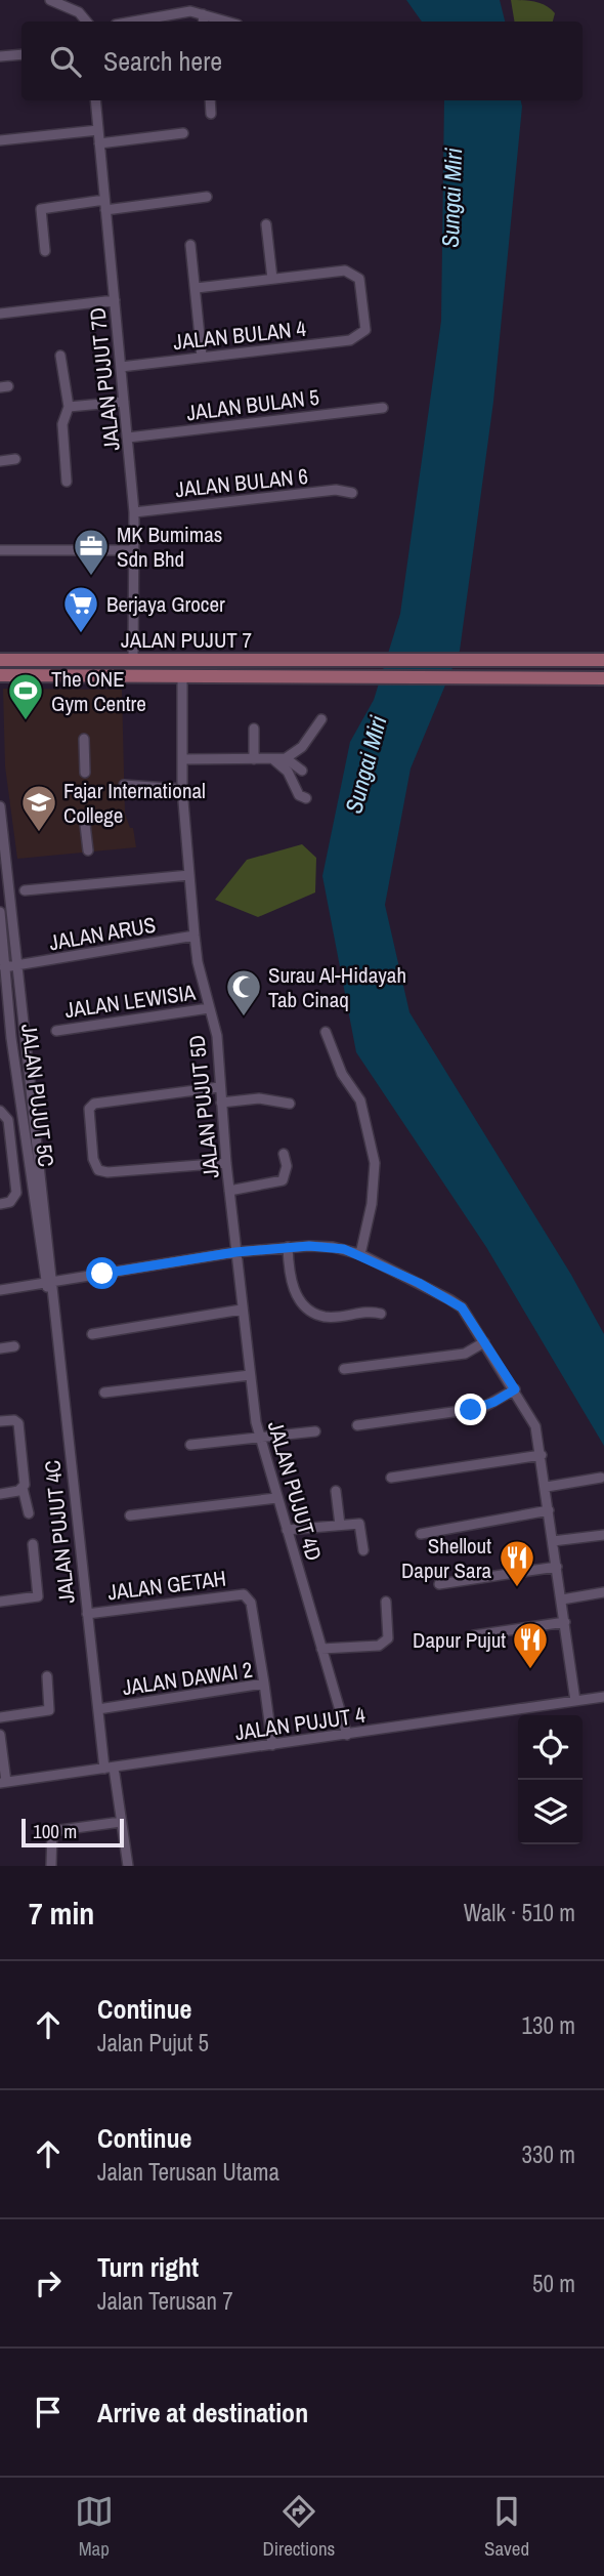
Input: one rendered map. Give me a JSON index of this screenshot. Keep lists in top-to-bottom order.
{
  "streets": {
    "main road": ["JALAN PUJUT 7"],
    "street": [
      "JALAN BULAN 4",
      "JALAN PUJUT 7D",
      "JALAN BULAN 5",
      "JALAN BULAN 6",
      "JALAN ARUS",
      "JALAN LEWISIA",
      "JALAN PUJUT 5C",
      "JALAN PUJUT 5D",
      "JALAN PUJUT 4D",
      "JALAN PUJUT 4C",
      "JALAN GETAH",
      "JALAN DAWAI 2",
      "JALAN PUJUT 4"
    ]
  },
  "crossings": [
    ["JALAN BULAN 4", "JALAN PUJUT 7D"],
    ["JALAN PUJUT 7D", "JALAN BULAN 5"],
    ["JALAN PUJUT 7D", "JALAN BULAN 6"],
    ["JALAN PUJUT 7D", "JALAN PUJUT 7"],
    ["JALAN PUJUT 7", "JALAN PUJUT 5D"],
    ["JALAN ARUS", "JALAN PUJUT 5C"],
    ["JALAN ARUS", "JALAN PUJUT 5D"],
    ["JALAN LEWISIA", "JALAN PUJUT 5D"],
    ["JALAN PUJUT 5C", "JALAN PUJUT 4C"],
    ["JALAN PUJUT 5D", "JALAN PUJUT 4D"],
    ["JALAN PUJUT 4D", "JALAN PUJUT 4"],
    ["JALAN PUJUT 4C", "JALAN GETAH"],
    ["JALAN PUJUT 4C", "JALAN DAWAI 2"],
    ["JALAN PUJUT 4C", "JALAN PUJUT 4"],
    ["JALAN GETAH", "JALAN DAWAI 2"],
    ["JALAN DAWAI 2", "JALAN PUJUT 4"]
  ],
  "water": ["Sungai Miri"],
  "places": {
    "office": ["MK Bumimas Sdn Bhd"],
    "supermarket": ["Berjaya Grocer"],
    "sports": ["The ONE Gym Centre"],
    "school or university": ["Fajar International College"],
    "mosque": ["Surau Al-Hidayah Tab Cinaq"],
    "restaurant": ["Shellout Dapur Sara", "Dapur Pujut"]
  },
  "scale_bar": "100 m",
  "page": {
    "search": "Search here",
    "scale": "100 m",
    "heading": ["7 min", "Walk · 510 m"],
    "list": [
      ["Continue", "Jalan Pujut 5", "130 m"],
      ["Continue", "Jalan Terusan Utama", "330 m"],
      ["Turn right", "Jalan Terusan 7", "50 m"],
      "Arrive at destination"
    ],
    "nav": ["Map", "Directions", "Saved"]
  }
}
